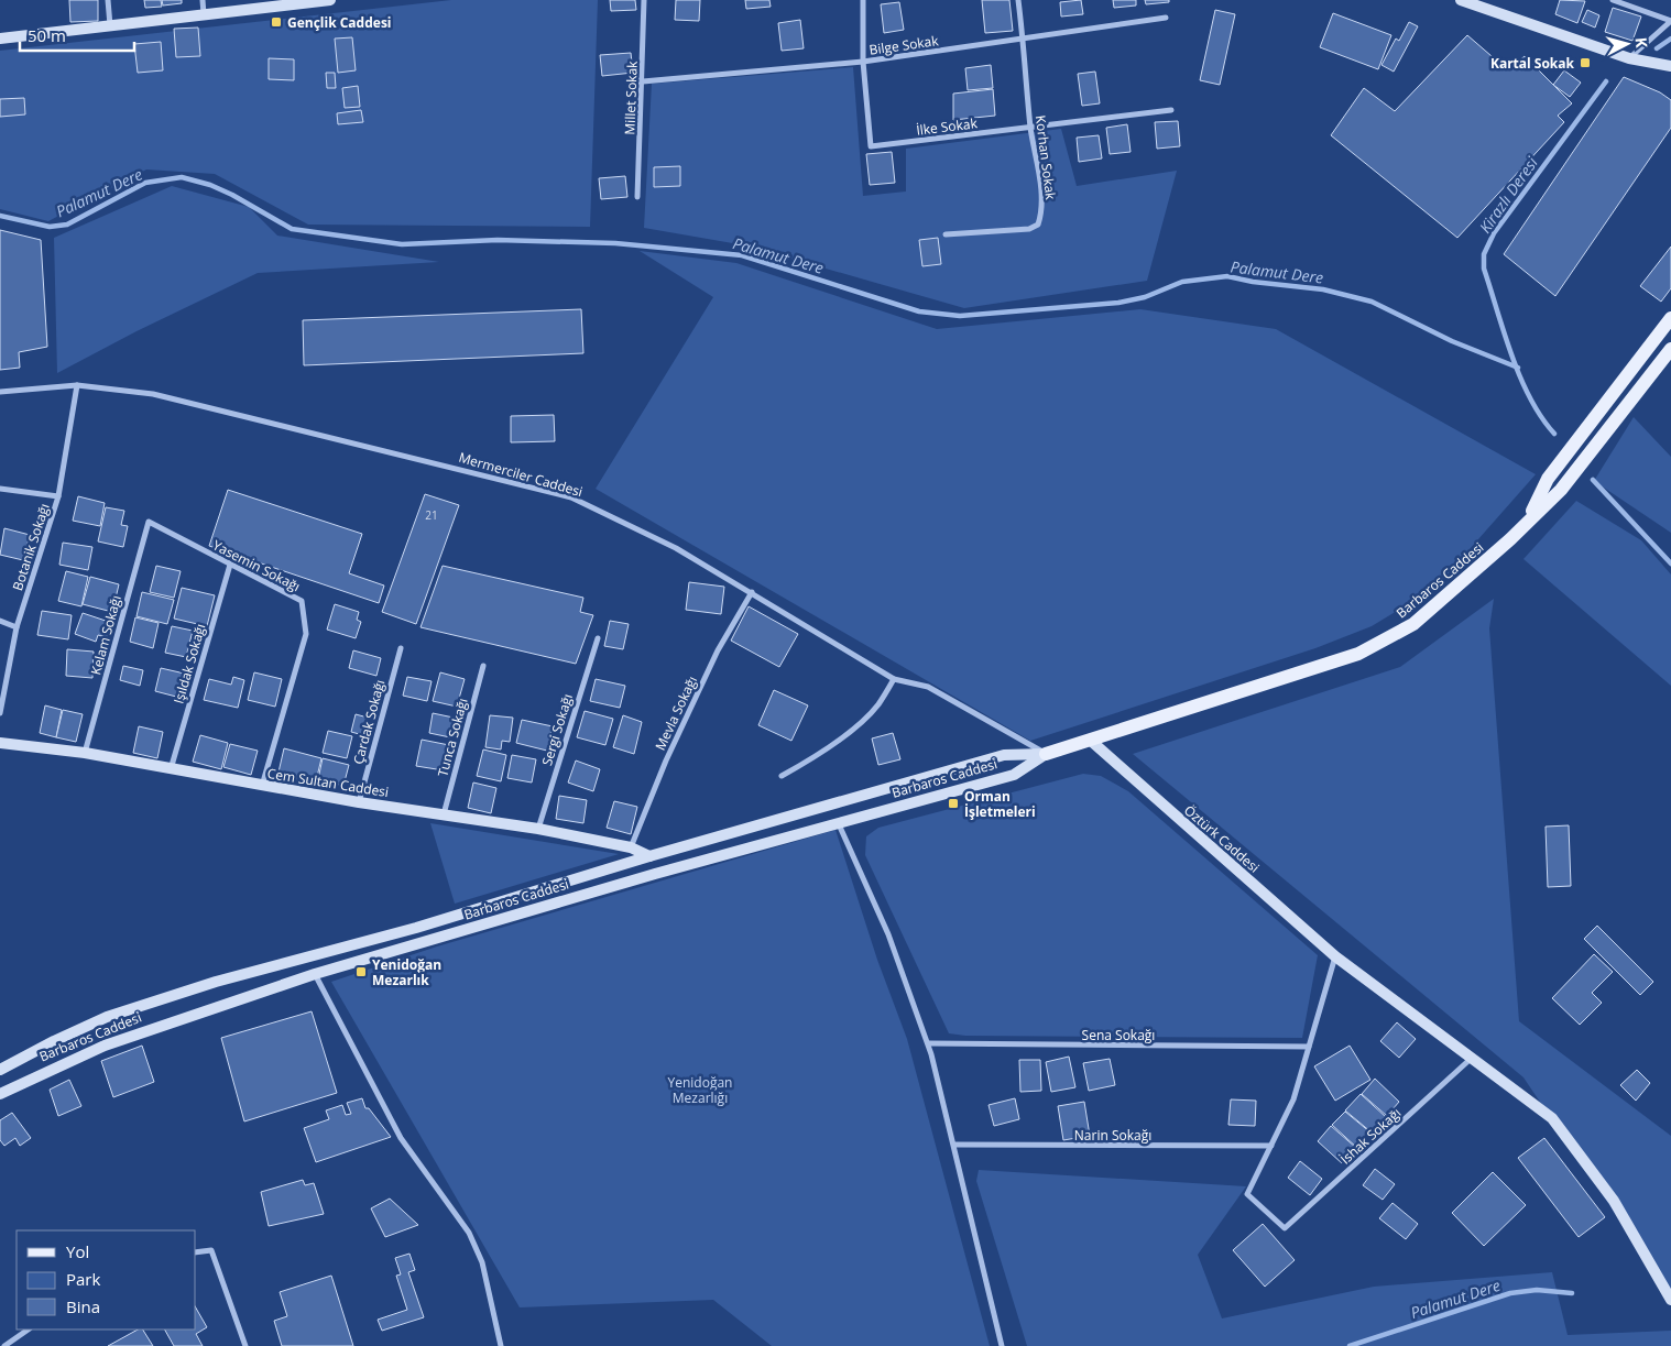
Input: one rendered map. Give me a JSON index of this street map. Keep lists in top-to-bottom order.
{
  "streets": {
    "main road": ["Barbaros Caddesi", "Cem Sultan Caddesi", "Öztürk Caddesi"],
    "street": [
      "Bilge Sokak",
      "Millet Sokak",
      "İlke Sokak",
      "Korhan Sokak",
      "Mermerciler Caddesi",
      "Botanik Sokağı",
      "Yasemin Sokağı",
      "Kelam Sokağı",
      "Işıldak Sokağı",
      "Mevla Sokağı",
      "Çardak Sokağı",
      "Sergi Sokağı",
      "Tunca Sokağı",
      "Sena Sokağı",
      "Narin Sokağı",
      "İshak Sokağı"
    ]
  },
  "crossings": [
    ["Bilge Sokak", "Millet Sokak"],
    ["Bilge Sokak", "İlke Sokak"],
    ["Bilge Sokak", "Korhan Sokak"],
    ["İlke Sokak", "Korhan Sokak"],
    ["Mermerciler Caddesi", "Botanik Sokağı"],
    ["Mermerciler Caddesi", "Barbaros Caddesi"],
    ["Mermerciler Caddesi", "Mevla Sokağı"],
    ["Yasemin Sokağı", "Kelam Sokağı"],
    ["Yasemin Sokağı", "Işıldak Sokağı"],
    ["Yasemin Sokağı", "Cem Sultan Caddesi"],
    ["Barbaros Caddesi", "Cem Sultan Caddesi"],
    ["Barbaros Caddesi", "Öztürk Caddesi"],
    ["Kelam Sokağı", "Cem Sultan Caddesi"],
    ["Işıldak Sokağı", "Cem Sultan Caddesi"],
    ["Mevla Sokağı", "Cem Sultan Caddesi"],
    ["Çardak Sokağı", "Cem Sultan Caddesi"],
    ["Sergi Sokağı", "Cem Sultan Caddesi"],
    ["Tunca Sokağı", "Cem Sultan Caddesi"],
    ["Öztürk Caddesi", "İshak Sokağı"],
    ["Narin Sokağı", "İshak Sokağı"]
  ],
  "water": ["Palamut Dere", "Kirazlı Deresi"],
  "parks": ["Yenidoğan Mezarlığı"],
  "places": {
    "transit": [
      "Gençlik Caddesi",
      "Kartal Sokak",
      "Orman İşletmeleri",
      "Yenidoğan Mezarlık"
    ]
  },
  "house_numbers": ["21"],
  "legend": ["Yol", "Park", "Bina"],
  "scale_bar": "50 m",
  "north": "right"
}
